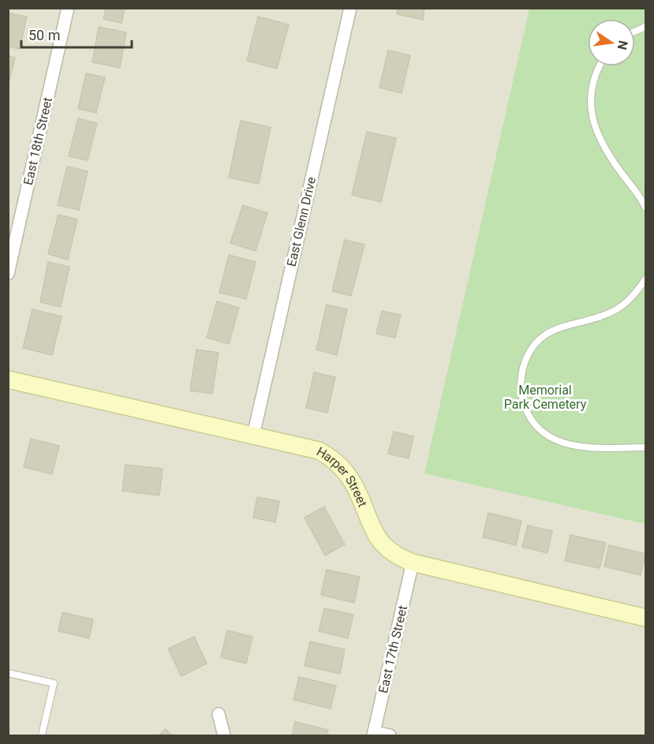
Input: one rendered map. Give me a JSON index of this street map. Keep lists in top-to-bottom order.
{
  "streets": {
    "street": [
      "East 18th Street",
      "East Glenn Drive",
      "Harper Street",
      "East 17th Street"
    ]
  },
  "crossings": [
    ["East Glenn Drive", "Harper Street"],
    ["Harper Street", "East 17th Street"]
  ],
  "parks": ["Memorial Park Cemetery"],
  "scale_bar": "50 m",
  "north": "right"
}
